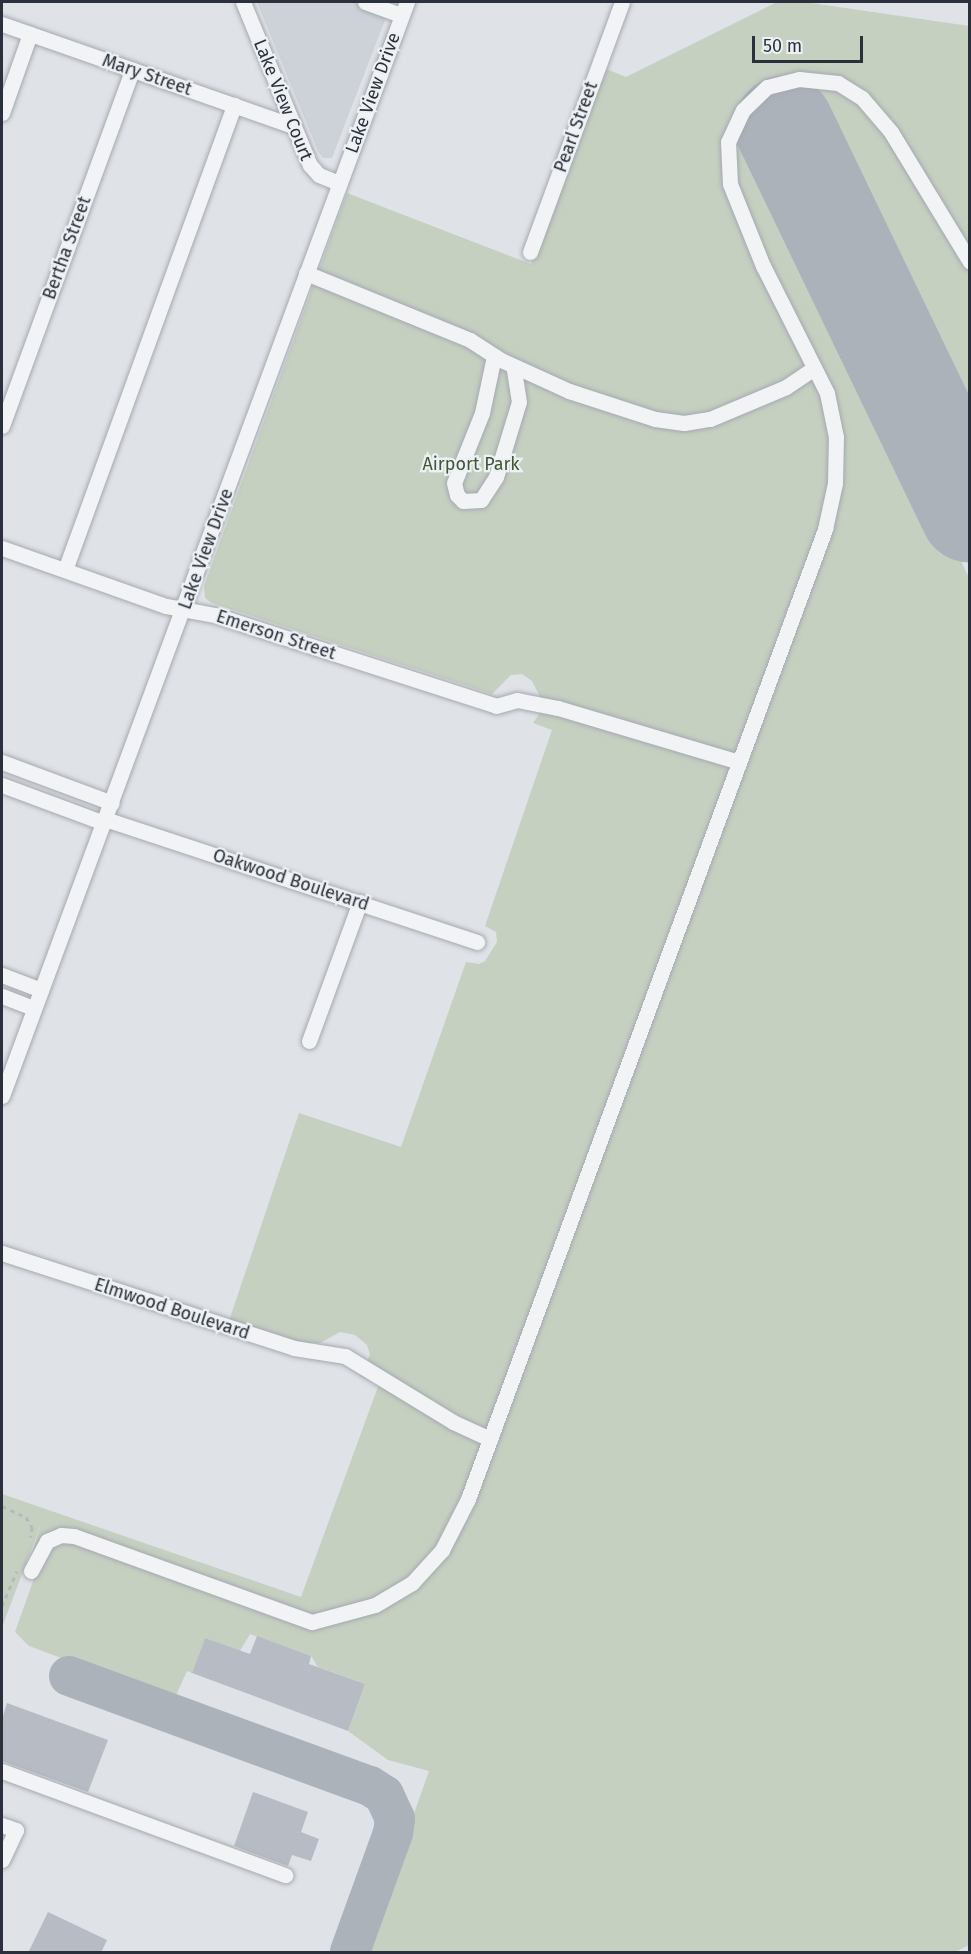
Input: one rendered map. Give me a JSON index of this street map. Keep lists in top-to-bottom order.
{
  "streets": {
    "street": [
      "Mary Street",
      "Lake View Drive",
      "Lake View Court",
      "Pearl Street",
      "Bertha Street",
      "Emerson Street",
      "Oakwood Boulevard",
      "Elmwood Boulevard"
    ]
  },
  "crossings": [
    ["Mary Street", "Lake View Court"],
    ["Mary Street", "Bertha Street"],
    ["Lake View Drive", "Lake View Court"],
    ["Lake View Drive", "Emerson Street"],
    ["Lake View Drive", "Oakwood Boulevard"]
  ],
  "parks": ["Airport Park"],
  "scale_bar": "50 m"
}
